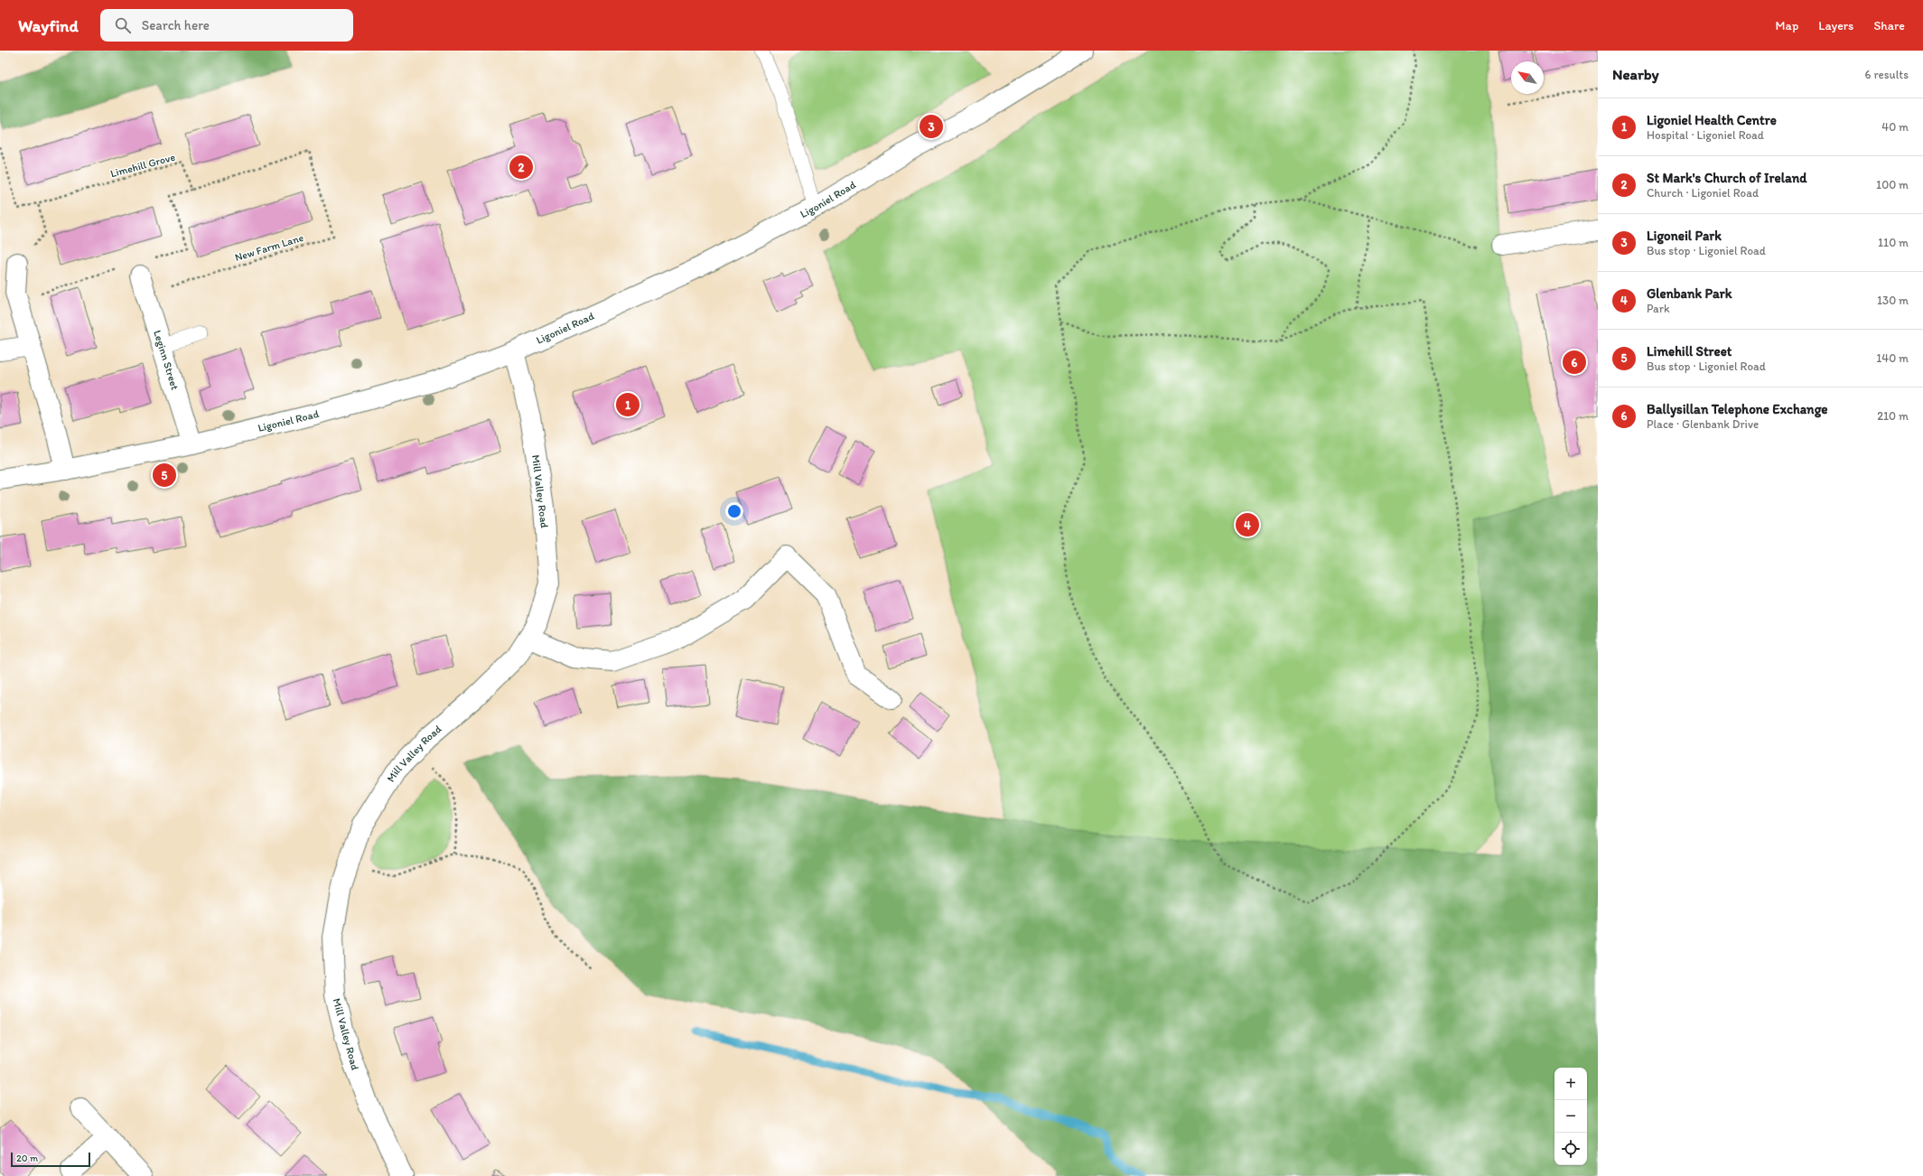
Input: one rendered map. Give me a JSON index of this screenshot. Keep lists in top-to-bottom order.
{
  "streets": {
    "street": ["Ligoniel Road", "Leginn Street", "Mill Valley Road"],
    "path": ["Limehill Grove", "New Farm Lane"]
  },
  "crossings": [
    ["Limehill Grove", "New Farm Lane"],
    ["Ligoniel Road", "Leginn Street"],
    ["Ligoniel Road", "Mill Valley Road"],
    ["New Farm Lane", "Leginn Street"]
  ],
  "scale_bar": "20 m",
  "north": "top left",
  "page": {
    "header": "Wayfind",
    "search": "Search here",
    "nav": ["Map", "Layers", "Share"],
    "heading": ["Nearby", "6 results"],
    "list": [
      {
        "mark": "1",
        "name": "Ligoniel Health Centre",
        "note": "Hospital · Ligoniel Road",
        "value": "40 m"
      },
      {
        "mark": "2",
        "name": "St Mark's Church of Ireland",
        "note": "Church · Ligoniel Road",
        "value": "100 m"
      },
      {
        "mark": "3",
        "name": "Ligoneil Park",
        "note": "Bus stop · Ligoniel Road",
        "value": "110 m"
      },
      {
        "mark": "4",
        "name": "Glenbank Park",
        "note": "Park",
        "value": "130 m"
      },
      {
        "mark": "5",
        "name": "Limehill Street",
        "note": "Bus stop · Ligoniel Road",
        "value": "140 m"
      },
      {
        "mark": "6",
        "name": "Ballysillan Telephone Exchange",
        "note": "Place · Glenbank Drive",
        "value": "210 m"
      }
    ],
    "pins": [
      "3",
      "2",
      "6",
      "1",
      "5",
      "4"
    ],
    "map_buttons": ["+", "−"],
    "scale": "20 m"
  }
}
